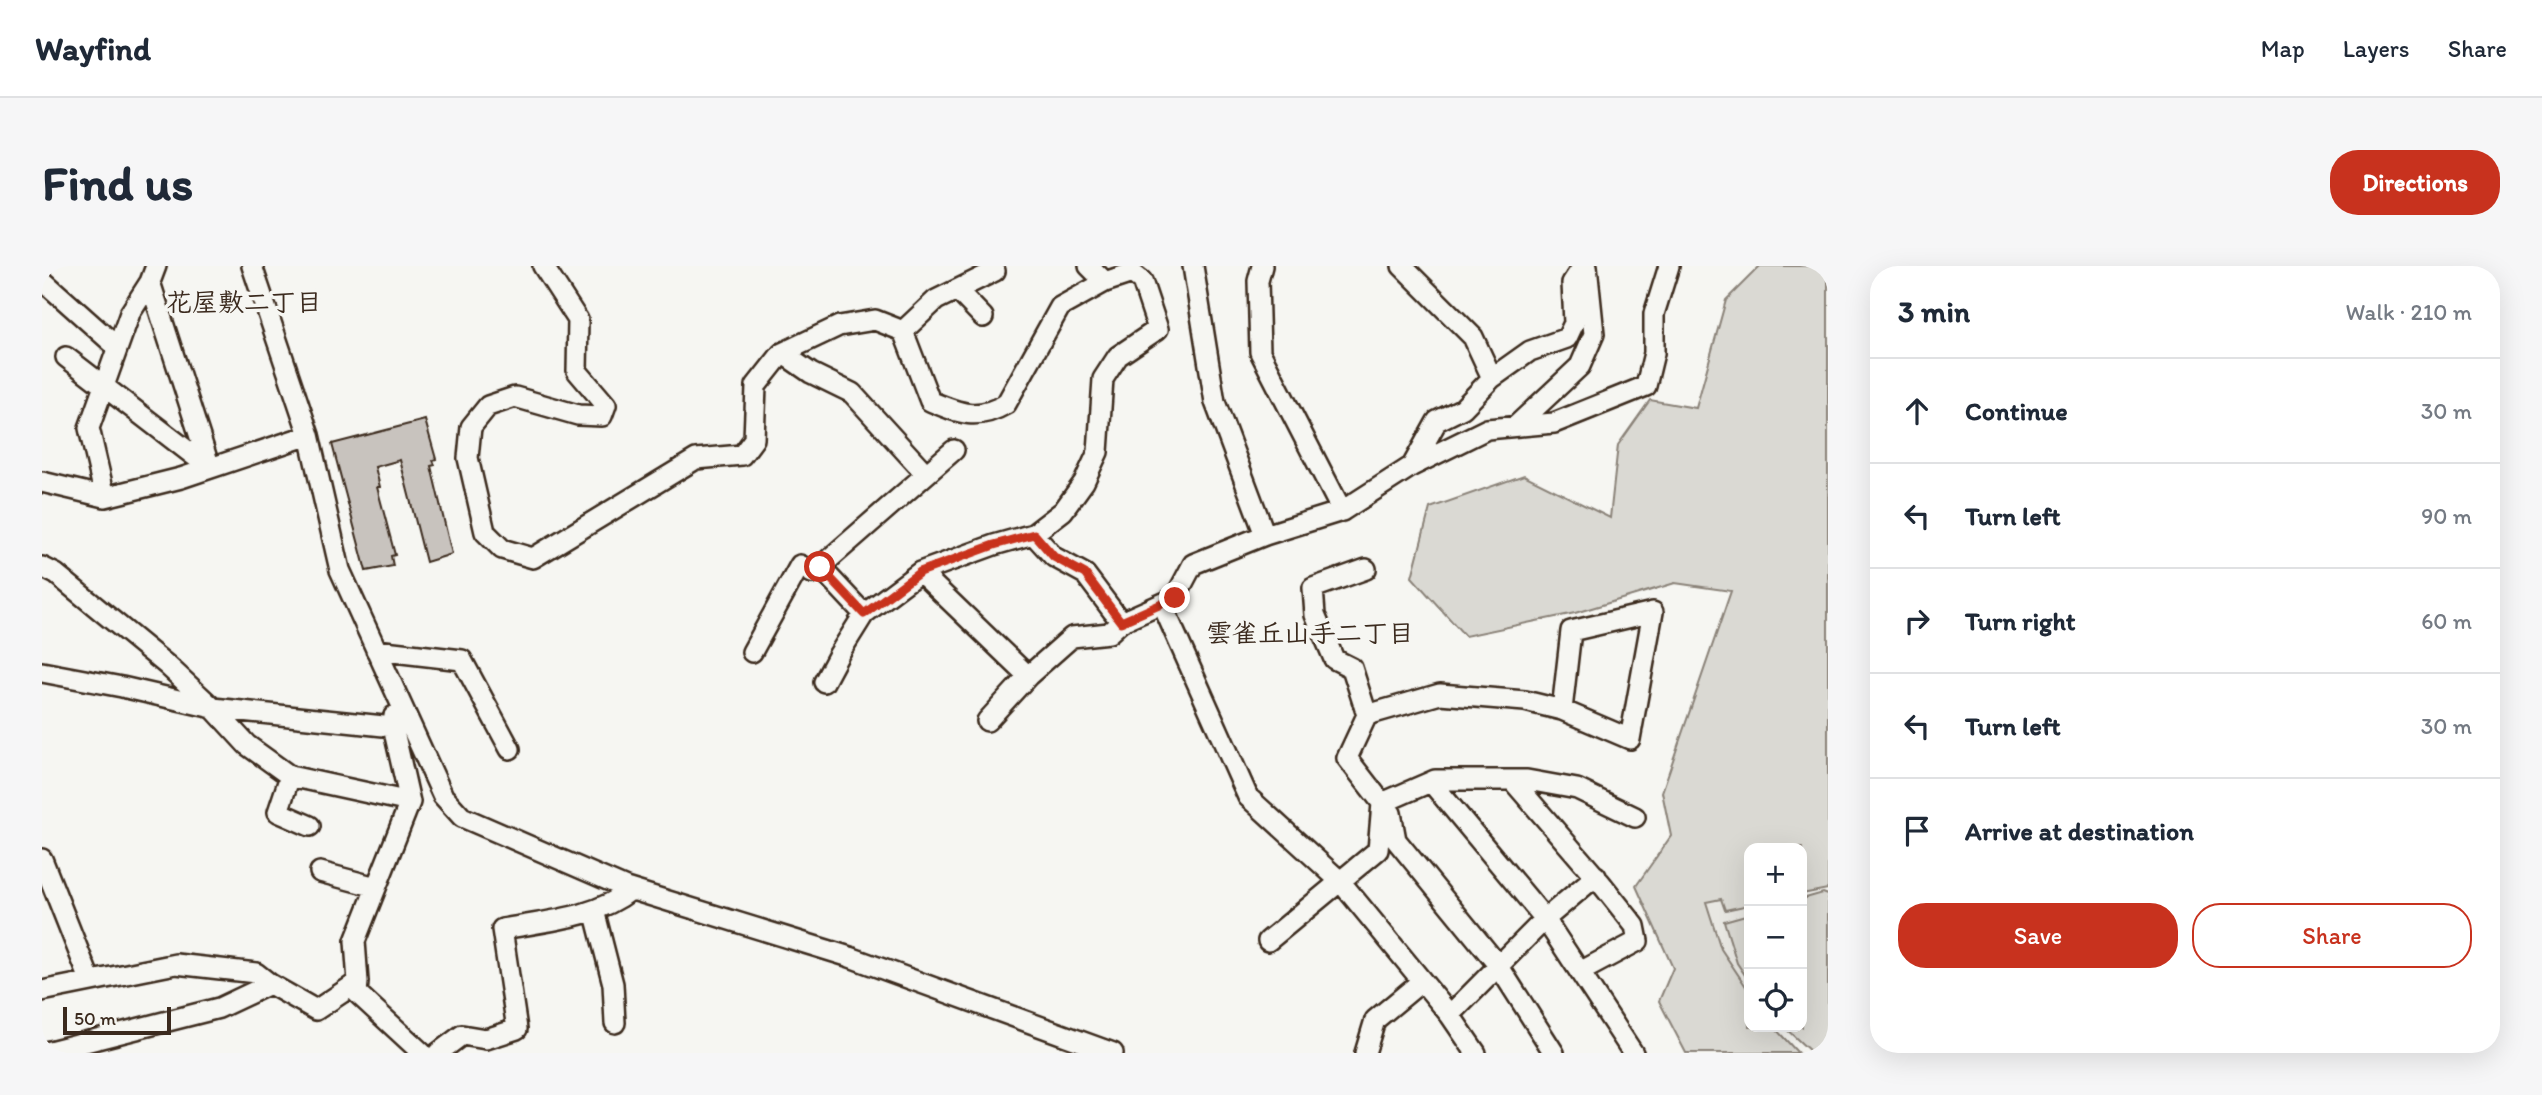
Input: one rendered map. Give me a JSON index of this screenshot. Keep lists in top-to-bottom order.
{
  "districts": ["花屋敷二丁目", "雲雀丘山手二丁目"],
  "scale_bar": "50 m",
  "page": {
    "header": "Wayfind",
    "nav": ["Map", "Layers", "Share"],
    "buttons": [
      "Directions",
      ["Save", "Share"]
    ],
    "title": "Find us",
    "heading": ["3 min", "Walk · 210 m"],
    "list": [
      ["Continue", "30 m"],
      ["Turn left", "90 m"],
      ["Turn right", "60 m"],
      ["Turn left", "30 m"],
      "Arrive at destination"
    ],
    "map_buttons": ["+", "−"],
    "scale": "50 m"
  }
}
